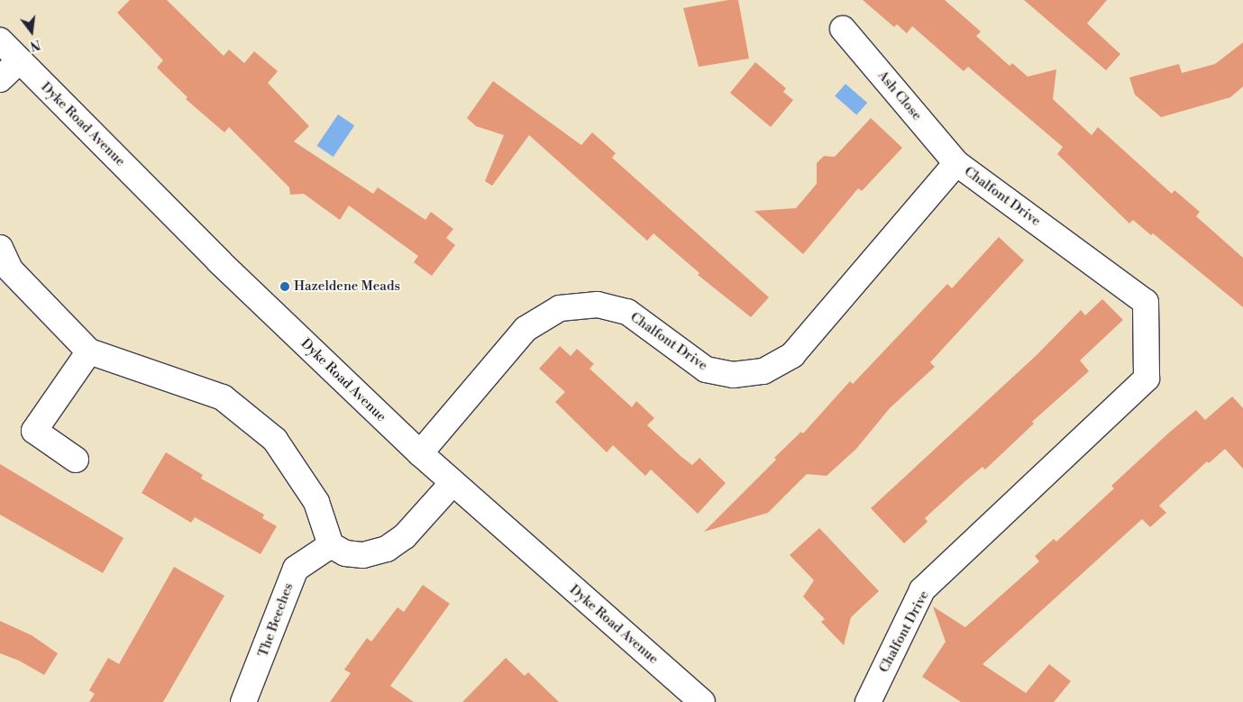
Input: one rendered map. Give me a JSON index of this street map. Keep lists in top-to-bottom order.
{
  "streets": {
    "street": [
      "Ash Close",
      "Dyke Road Avenue",
      "Chalfont Drive",
      "The Beeches"
    ]
  },
  "crossings": [
    ["Ash Close", "Chalfont Drive"],
    ["Dyke Road Avenue", "Chalfont Drive"]
  ],
  "places": ["Hazeldene Meads"],
  "north": "bottom"
}
